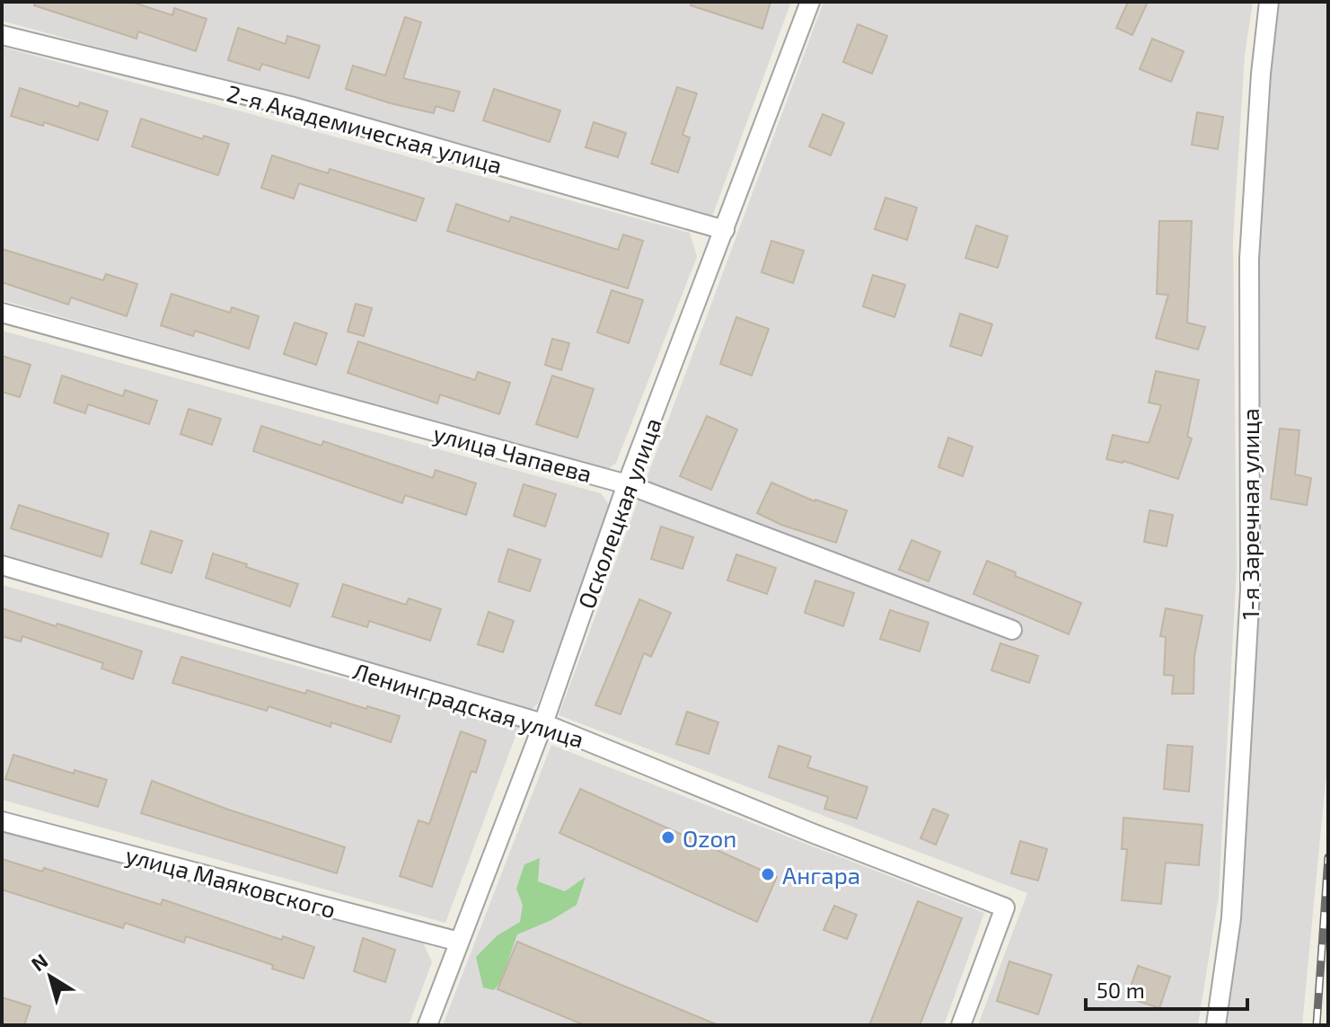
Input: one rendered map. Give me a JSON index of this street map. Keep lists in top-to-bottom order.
{
  "streets": {
    "street": [
      "2-я Академическая улица",
      "улица Чапаева",
      "Осколецкая улица",
      "1-я Заречная улица",
      "Ленинградская улица",
      "улица Маяковского"
    ]
  },
  "crossings": [
    ["2-я Академическая улица", "Осколецкая улица"],
    ["улица Чапаева", "Осколецкая улица"],
    ["Осколецкая улица", "Ленинградская улица"],
    ["Осколецкая улица", "улица Маяковского"]
  ],
  "places": ["Ozon", "Ангара"],
  "scale_bar": "50 m",
  "north": "top left"
}
